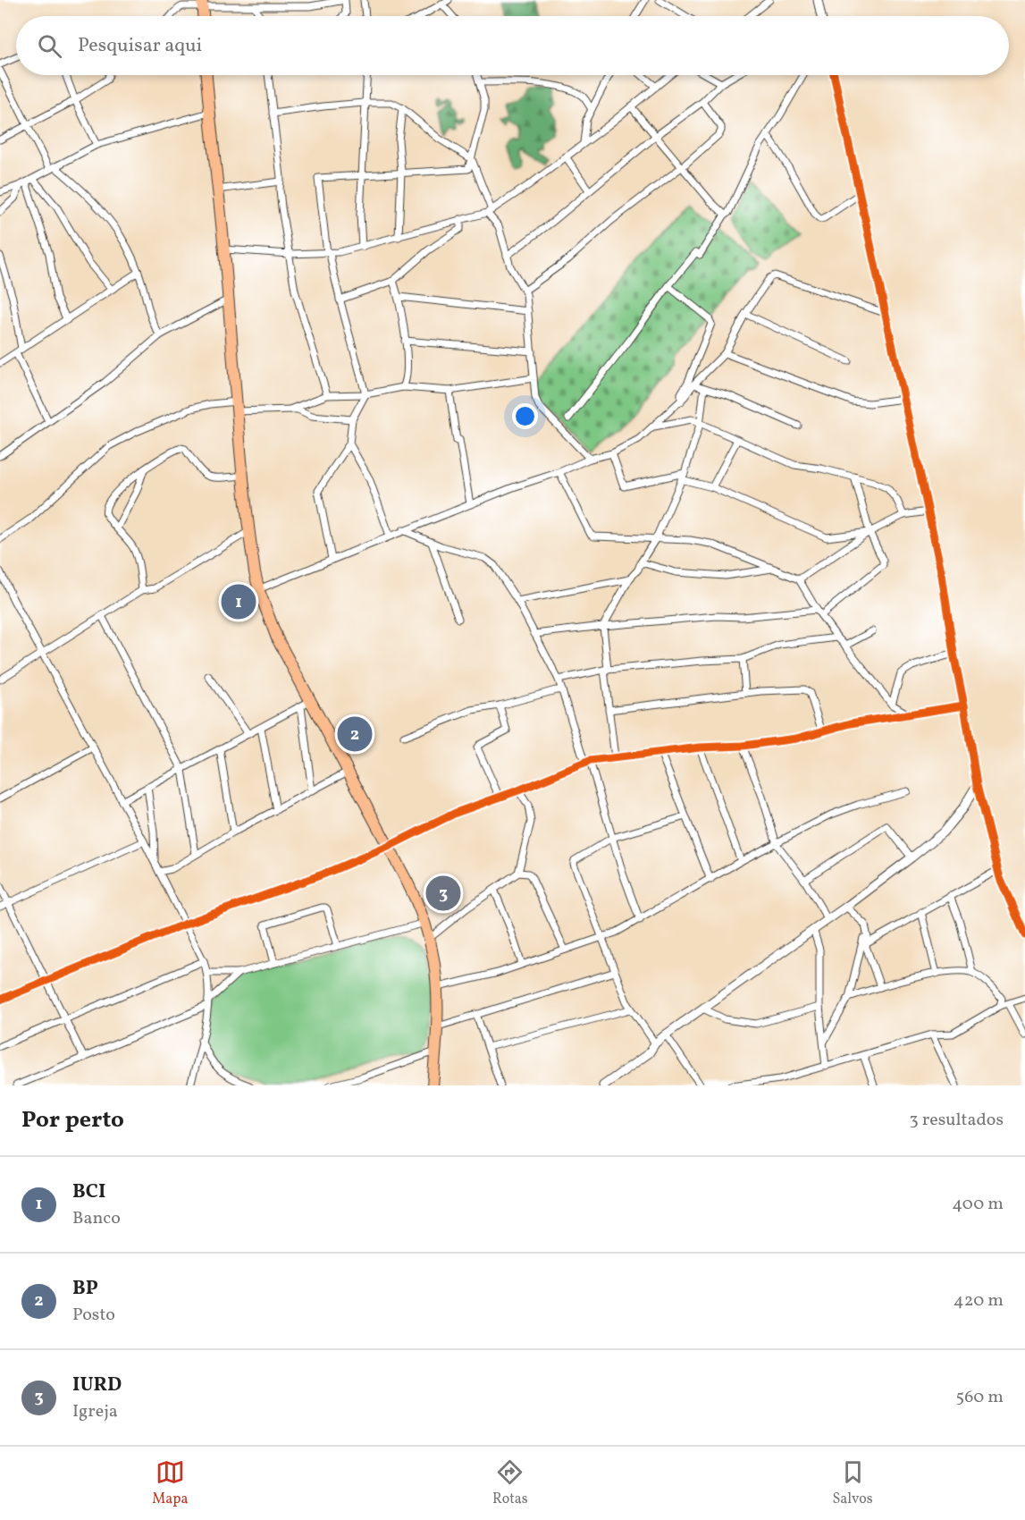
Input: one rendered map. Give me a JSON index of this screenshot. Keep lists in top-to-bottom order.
{
  "page": {
    "search": "Pesquisar aqui",
    "pins": ["1", "2", "3"],
    "heading": ["Por perto", "3 resultados"],
    "list": [
      {
        "mark": "1",
        "name": "BCI",
        "note": "Banco",
        "value": "400 m"
      },
      {
        "mark": "2",
        "name": "BP",
        "note": "Posto",
        "value": "420 m"
      },
      {
        "mark": "3",
        "name": "IURD",
        "note": "Igreja",
        "value": "560 m"
      }
    ],
    "nav": ["Mapa", "Rotas", "Salvos"]
  }
}
